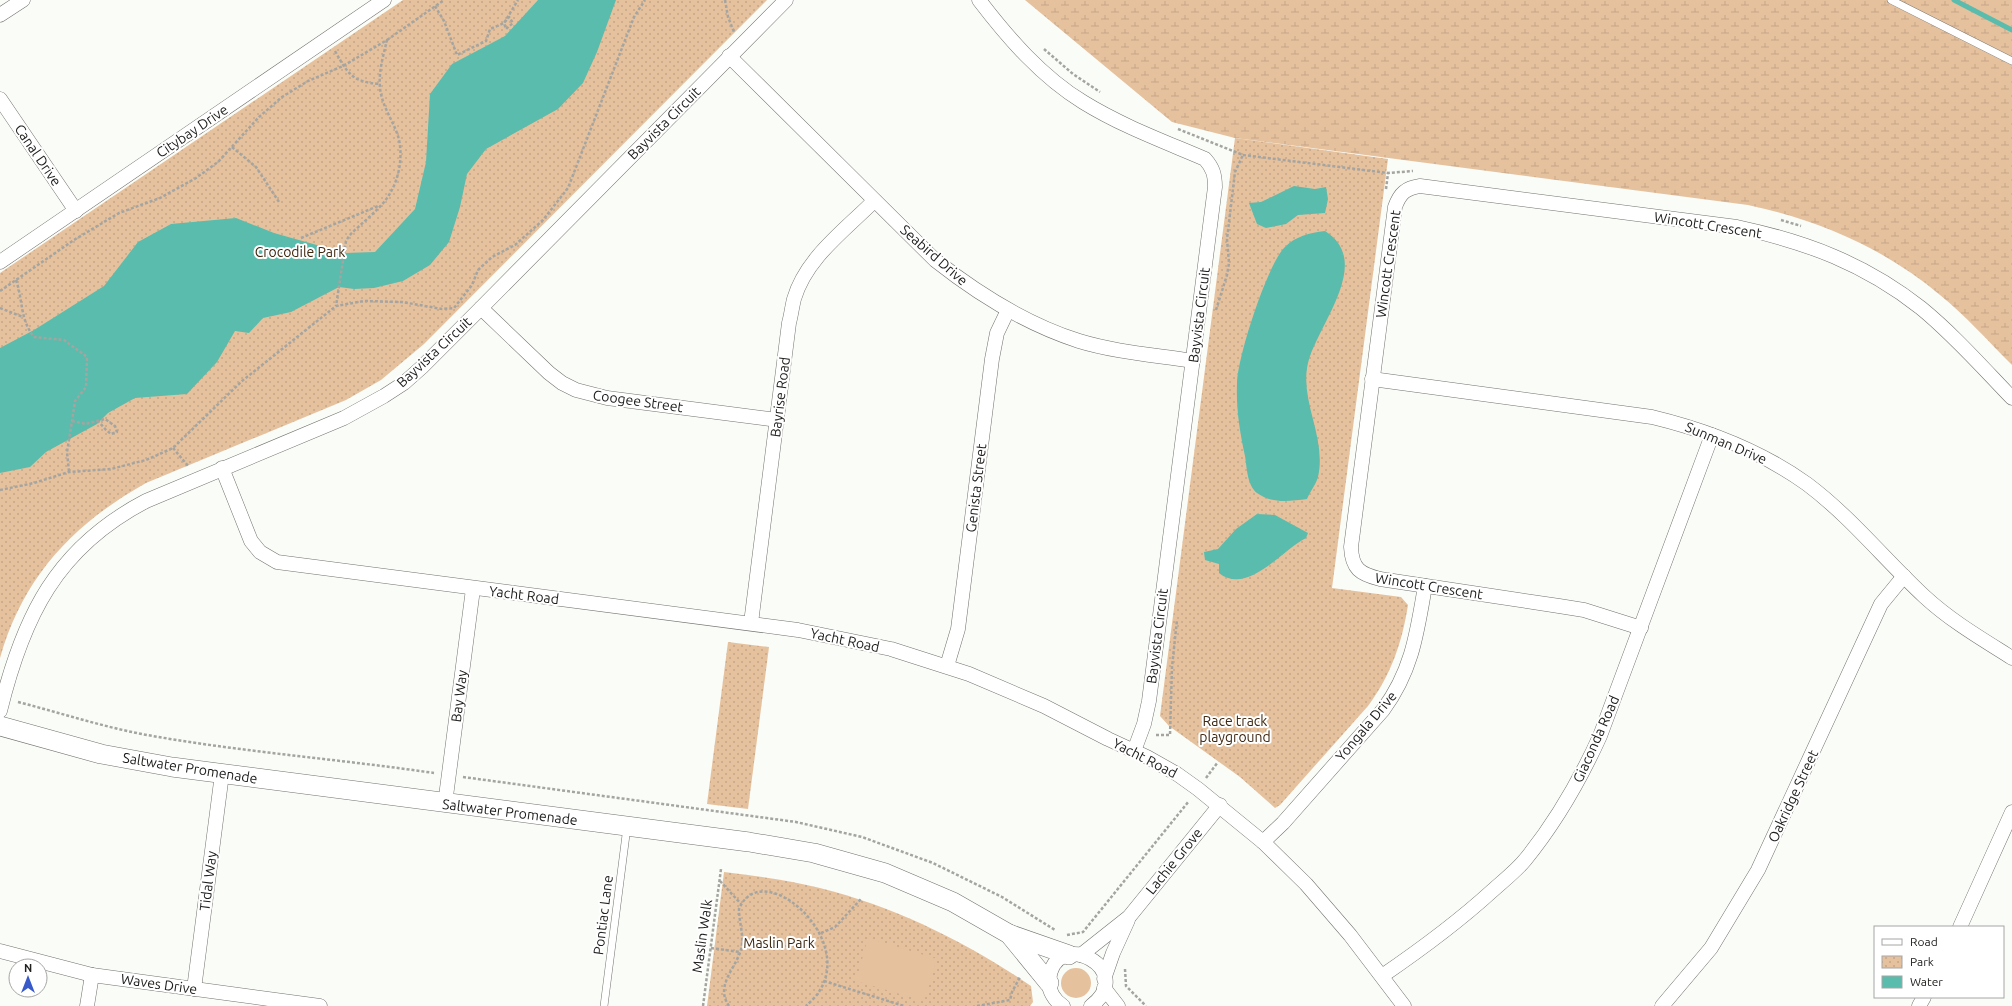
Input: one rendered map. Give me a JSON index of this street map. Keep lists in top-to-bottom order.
{
  "streets": {
    "street": [
      "Bayvista Circuit",
      "Citybay Drive",
      "Canal Drive",
      "Wincott Crescent",
      "Seabird Drive",
      "Bayrise Road",
      "Coogee Street",
      "Sunman Drive",
      "Genista Street",
      "Yacht Road",
      "Bay Way",
      "Yongala Drive",
      "Giaconda Road",
      "Saltwater Promenade",
      "Oakridge Street",
      "Lachie Grove",
      "Tidal Way",
      "Waves Drive"
    ],
    "lane": ["Pontiac Lane"],
    "path": ["Maslin Walk"]
  },
  "crossings": [
    ["Bayvista Circuit", "Seabird Drive"],
    ["Bayvista Circuit", "Coogee Street"],
    ["Bayvista Circuit", "Yacht Road"],
    ["Citybay Drive", "Canal Drive"],
    ["Wincott Crescent", "Sunman Drive"],
    ["Wincott Crescent", "Yongala Drive"],
    ["Wincott Crescent", "Giaconda Road"],
    ["Seabird Drive", "Bayrise Road"],
    ["Seabird Drive", "Genista Street"],
    ["Bayrise Road", "Coogee Street"],
    ["Bayrise Road", "Yacht Road"],
    ["Sunman Drive", "Giaconda Road"],
    ["Sunman Drive", "Oakridge Street"],
    ["Genista Street", "Yacht Road"],
    ["Yacht Road", "Bay Way"],
    ["Yacht Road", "Yongala Drive"],
    ["Yacht Road", "Giaconda Road"],
    ["Yacht Road", "Lachie Grove"],
    ["Bay Way", "Saltwater Promenade"],
    ["Saltwater Promenade", "Lachie Grove"],
    ["Saltwater Promenade", "Tidal Way"],
    ["Saltwater Promenade", "Pontiac Lane"],
    ["Tidal Way", "Waves Drive"]
  ],
  "parks": ["Crocodile Park", "Race track playground", "Maslin Park"],
  "legend": ["Road", "Park", "Water"],
  "north": "top"
}
